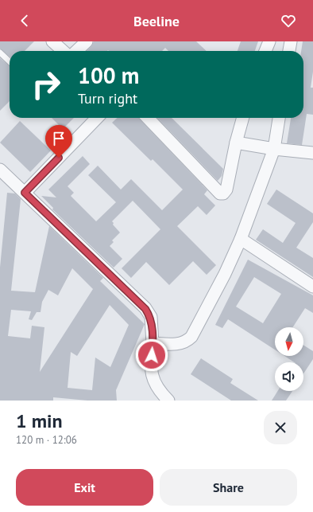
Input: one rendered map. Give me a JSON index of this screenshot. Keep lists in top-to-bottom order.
{
  "north": "bottom",
  "page": {
    "header": "Beeline",
    "turn": ["100 m", "Turn right"],
    "heading": ["1 min", "120 m · 12:06"],
    "buttons": ["Exit", "Share"]
  }
}
